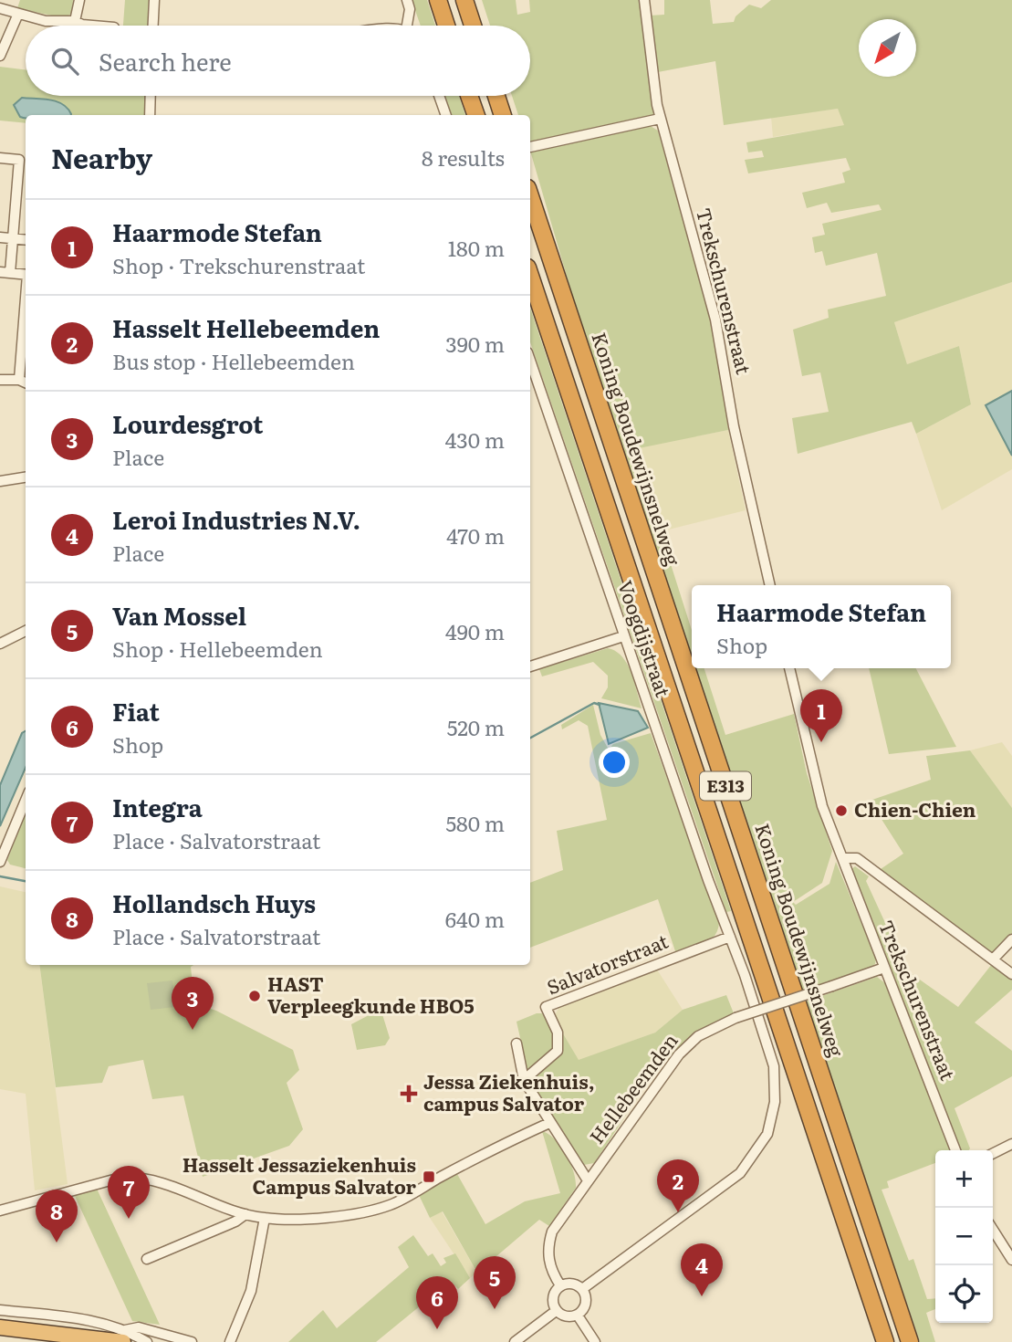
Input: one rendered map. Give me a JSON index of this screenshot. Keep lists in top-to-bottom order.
{
  "streets": {
    "highway": ["Koning Boudewijnsnelweg", "E313"],
    "street": [
      "Trekschurenstraat",
      "Voogdijstraat",
      "Salvatorstraat",
      "Hellebeemden"
    ]
  },
  "crossings": [
    ["Trekschurenstraat", "Hellebeemden"],
    ["Voogdijstraat", "Salvatorstraat"]
  ],
  "places": {
    "other": ["Chien-Chien", "HAST Verpleegkunde HBO5"],
    "health": ["Jessa Ziekenhuis, campus Salvator"],
    "transit": ["Hasselt Jessaziekenhuis Campus Salvator"]
  },
  "north": "bottom left",
  "page": {
    "search": "Search here",
    "heading": ["Nearby", "8 results"],
    "list": [
      {
        "mark": "1",
        "name": "Haarmode Stefan",
        "note": "Shop · Trekschurenstraat",
        "value": "180 m"
      },
      {
        "mark": "2",
        "name": "Hasselt Hellebeemden",
        "note": "Bus stop · Hellebeemden",
        "value": "390 m"
      },
      {
        "mark": "3",
        "name": "Lourdesgrot",
        "note": "Place",
        "value": "430 m"
      },
      {
        "mark": "4",
        "name": "Leroi Industries N.V.",
        "note": "Place",
        "value": "470 m"
      },
      {
        "mark": "5",
        "name": "Van Mossel",
        "note": "Shop · Hellebeemden",
        "value": "490 m"
      },
      {
        "mark": "6",
        "name": "Fiat",
        "note": "Shop",
        "value": "520 m"
      },
      {
        "mark": "7",
        "name": "Integra",
        "note": "Place · Salvatorstraat",
        "value": "580 m"
      },
      {
        "mark": "8",
        "name": "Hollandsch Huys",
        "note": "Place · Salvatorstraat",
        "value": "640 m"
      }
    ],
    "popup": ["Haarmode Stefan", "Shop"],
    "pins": [
      "1",
      "3",
      "2",
      "7",
      "8",
      "4",
      "5",
      "6"
    ],
    "map_buttons": ["+", "−"]
  }
}
